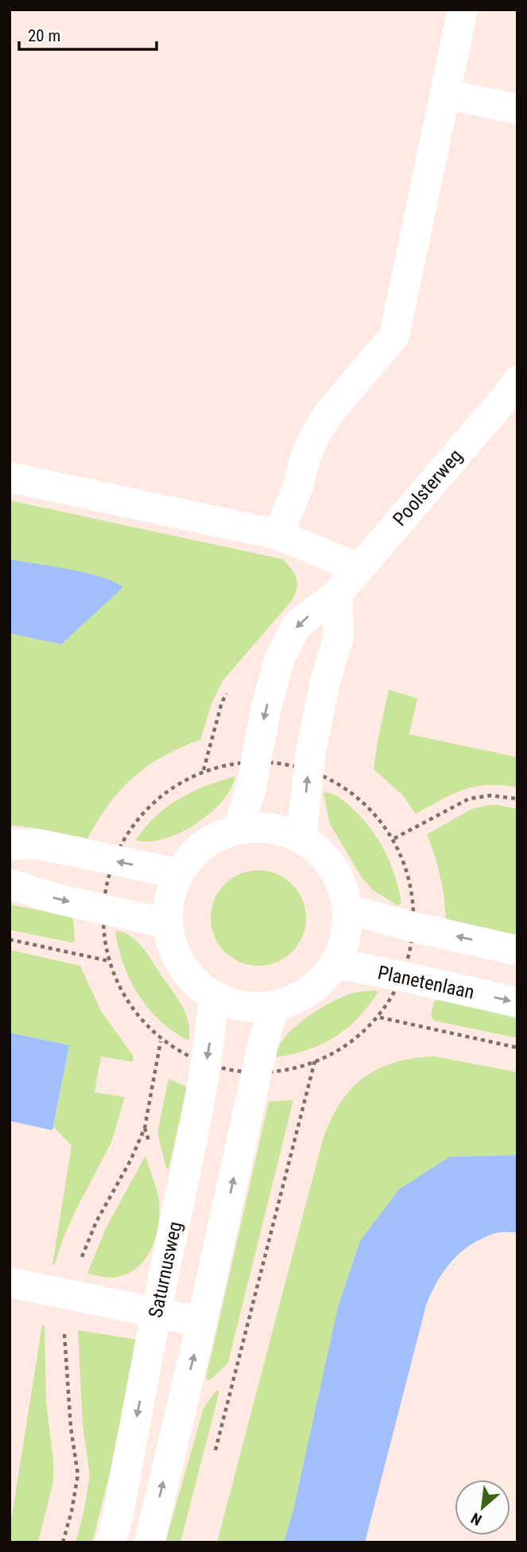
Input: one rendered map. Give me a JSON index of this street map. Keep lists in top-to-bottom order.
{
  "streets": {
    "main road": ["Poolsterweg", "Planetenlaan", "Saturnusweg"]
  },
  "crossings": [
    ["Poolsterweg", "Planetenlaan"],
    ["Poolsterweg", "Saturnusweg"],
    ["Planetenlaan", "Saturnusweg"]
  ],
  "scale_bar": "20 m",
  "north": "bottom left"
}
